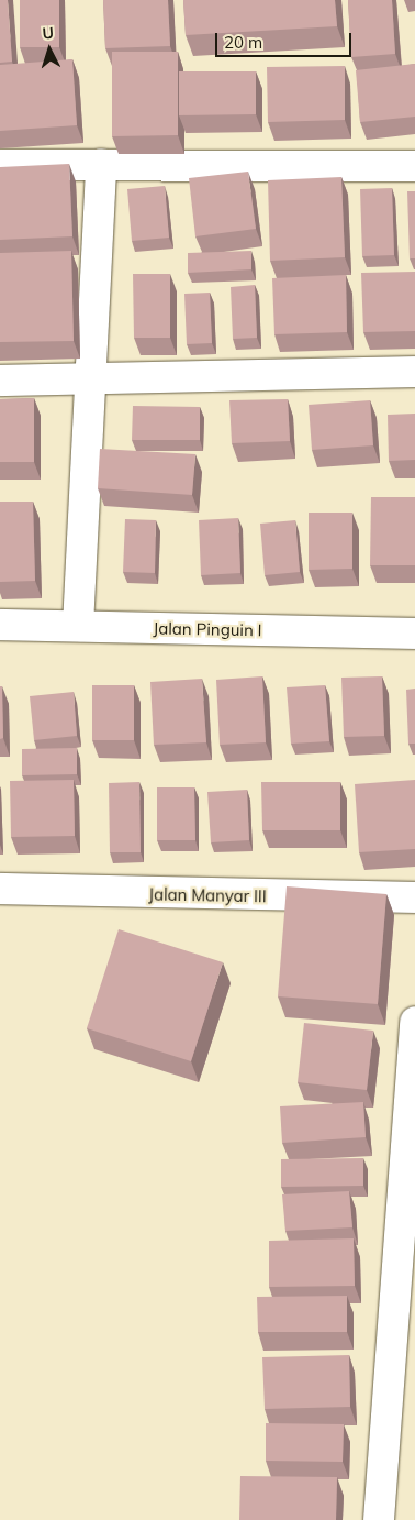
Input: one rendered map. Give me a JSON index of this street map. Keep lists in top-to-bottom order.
{
  "streets": {
    "street": ["Jalan Pinguin I", "Jalan Manyar III"]
  },
  "scale_bar": "20 m",
  "north": "top"
}
